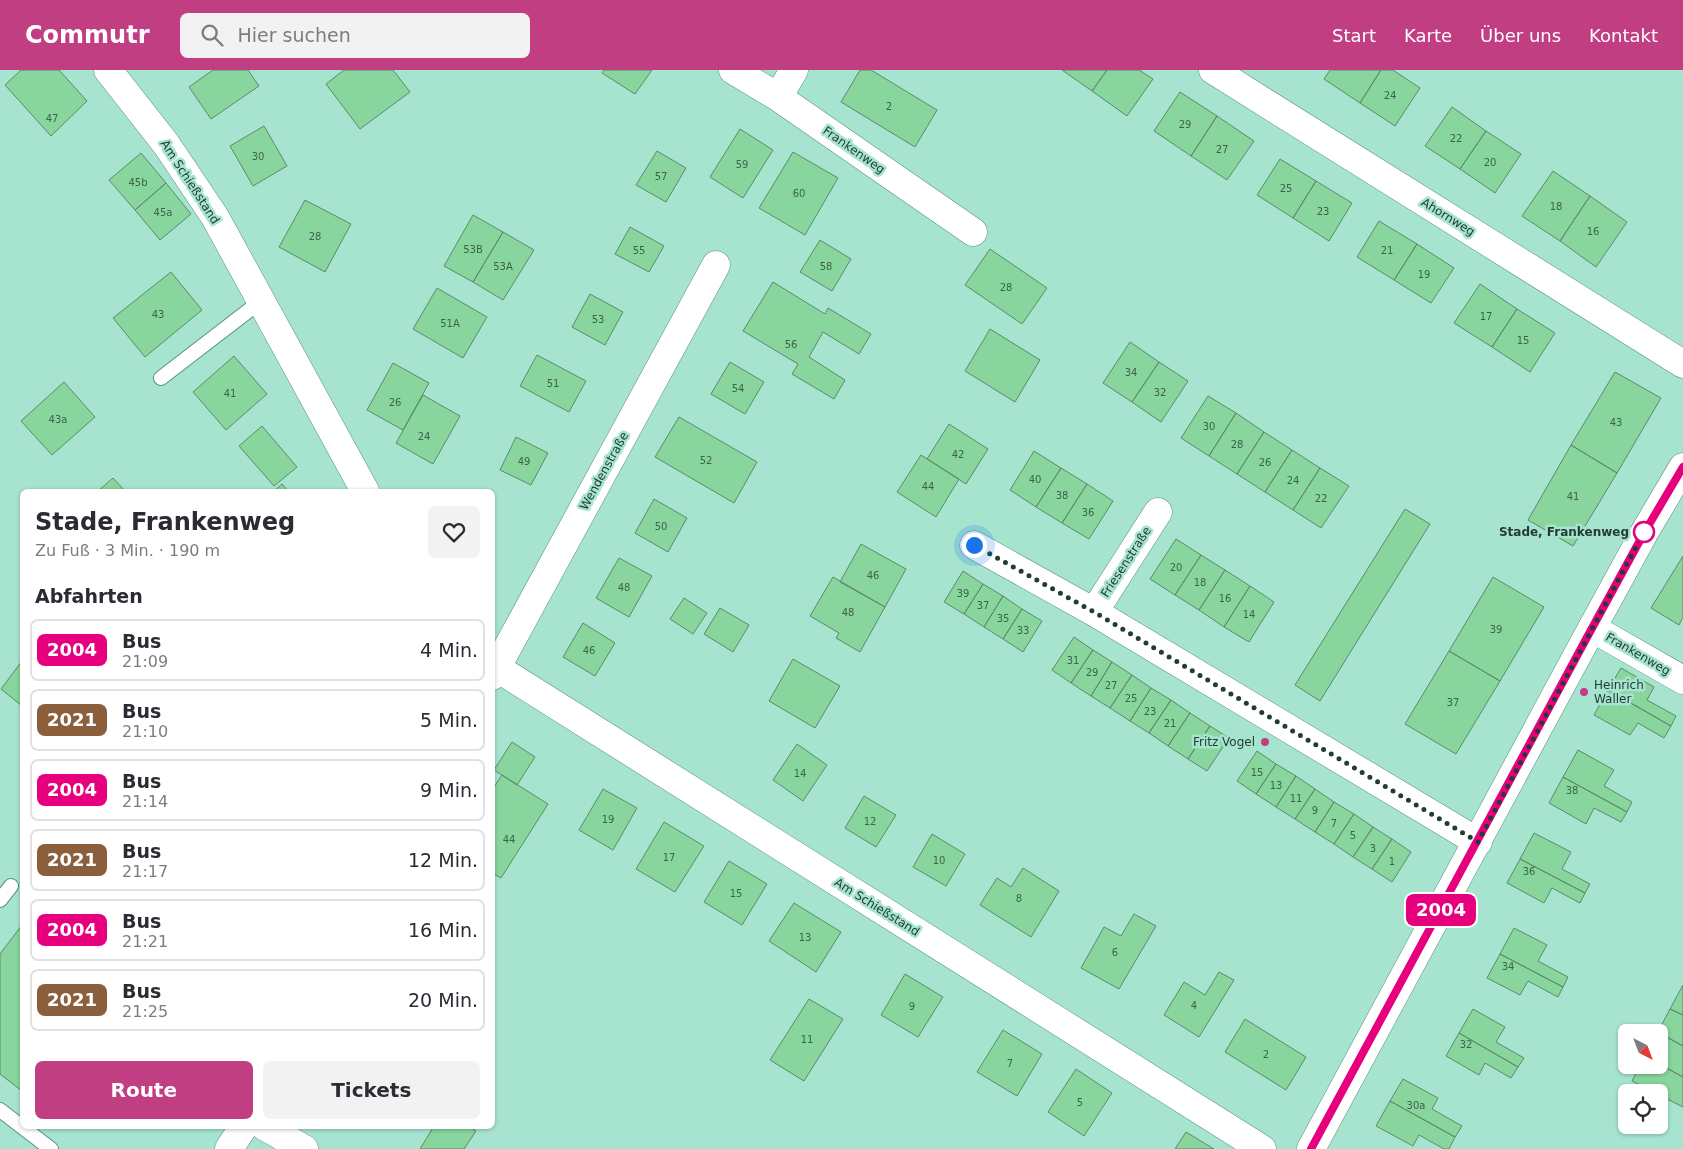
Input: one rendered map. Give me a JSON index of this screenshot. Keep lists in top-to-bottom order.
{
  "streets": {
    "street": [
      "Frankenweg",
      "Am Schießstand",
      "Ahornweg",
      "Wendenstraße",
      "Friesenstraße"
    ]
  },
  "places": ["Stade, Frankenweg", "Heinrich Waller", "Fritz Vogel"],
  "lines": ["bus line 2004"],
  "house_numbers": [
    "24",
    "2",
    "47",
    "29",
    "22",
    "27",
    "30",
    "20",
    "59",
    "57",
    "45b",
    "25",
    "60",
    "18",
    "23",
    "45a",
    "16",
    "28",
    "53B",
    "55",
    "21",
    "53A",
    "58",
    "19",
    "28",
    "43",
    "17",
    "53",
    "51A",
    "15",
    "56",
    "34",
    "51",
    "54",
    "32",
    "41",
    "26",
    "43a",
    "43",
    "30",
    "24",
    "28",
    "42",
    "52",
    "49",
    "26",
    "40",
    "24",
    "44",
    "38",
    "41",
    "22",
    "36",
    "50",
    "20",
    "46",
    "18",
    "48",
    "39",
    "16",
    "37",
    "48",
    "14",
    "35",
    "39",
    "33",
    "46",
    "31",
    "29",
    "27",
    "25",
    "37",
    "23",
    "21",
    "15",
    "14",
    "13",
    "38",
    "11",
    "9",
    "19",
    "12",
    "7",
    "5",
    "44",
    "3",
    "17",
    "10",
    "1",
    "36",
    "15",
    "8",
    "13",
    "6",
    "34",
    "4",
    "9",
    "11",
    "32",
    "2",
    "7",
    "5",
    "30a"
  ],
  "north": "bottom right",
  "page": {
    "header": "Commutr",
    "search": "Hier suchen",
    "nav": [
      "Start",
      "Karte",
      "Über uns",
      "Kontakt"
    ],
    "on_map": "2004",
    "heading": [
      ["Stade, Frankenweg", "Zu Fuß · 3 Min. · 190 m"],
      "Abfahrten"
    ],
    "list": [
      {
        "mark": "2004",
        "name": "Bus",
        "note": "21:09",
        "value": "4 Min."
      },
      {
        "mark": "2021",
        "name": "Bus",
        "note": "21:10",
        "value": "5 Min."
      },
      {
        "mark": "2004",
        "name": "Bus",
        "note": "21:14",
        "value": "9 Min."
      },
      {
        "mark": "2021",
        "name": "Bus",
        "note": "21:17",
        "value": "12 Min."
      },
      {
        "mark": "2004",
        "name": "Bus",
        "note": "21:21",
        "value": "16 Min."
      },
      {
        "mark": "2021",
        "name": "Bus",
        "note": "21:25",
        "value": "20 Min."
      }
    ],
    "buttons": ["Route", "Tickets"]
  }
}
